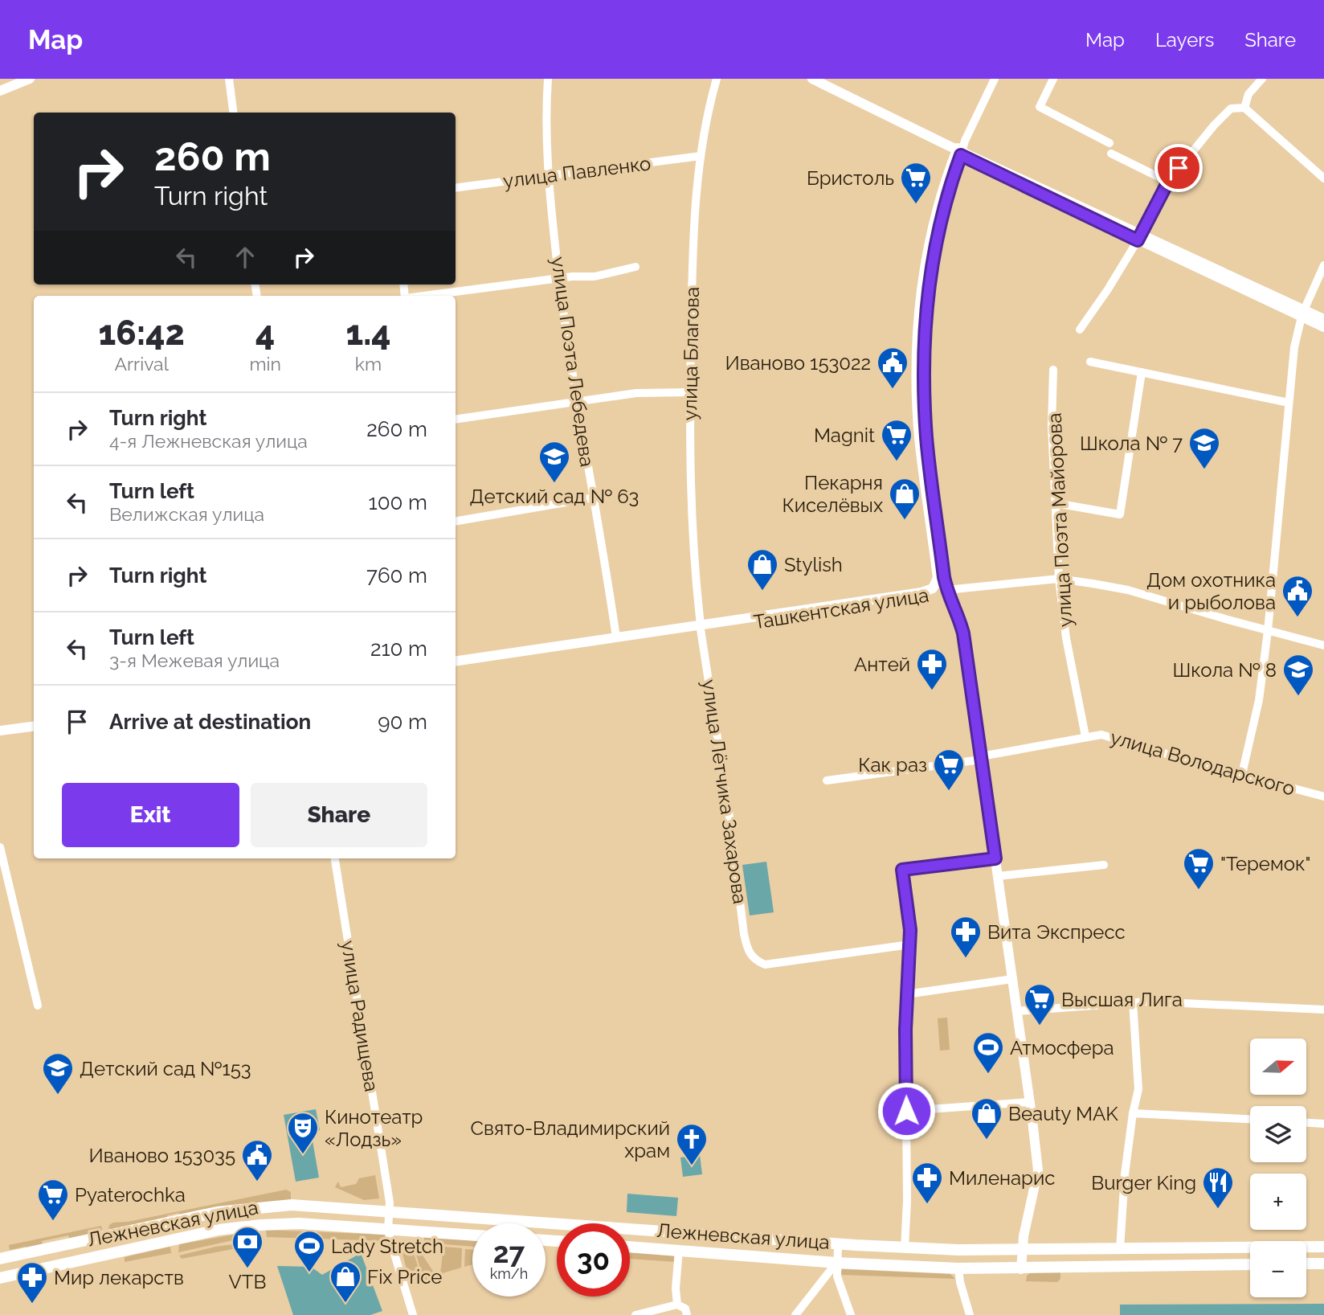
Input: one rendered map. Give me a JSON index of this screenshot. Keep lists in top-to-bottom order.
{
  "streets": {
    "highway": ["Лежневская улица"],
    "main road": ["Ташкентская улица"],
    "street": [
      "улица Павленко",
      "улица Благова",
      "улица Поэта Лебедева",
      "улица Поэта Майорова",
      "улица Володарского",
      "улица Лётчика Захарова",
      "улица Радищева"
    ]
  },
  "crossings": [
    ["улица Павленко", "улица Благова"],
    ["улица Павленко", "улица Поэта Лебедева"],
    ["улица Благова", "Ташкентская улица"],
    ["улица Благова", "улица Лётчика Захарова"],
    ["улица Поэта Лебедева", "Ташкентская улица"],
    ["улица Поэта Майорова", "Ташкентская улица"],
    ["улица Поэта Майорова", "улица Володарского"],
    ["Ташкентская улица", "улица Лётчика Захарова"],
    ["улица Радищева", "Лежневская улица"]
  ],
  "places": {
    "supermarket": [
      "Бристоль",
      "Magnit",
      "Как раз",
      "\"Теремок\"",
      "Высшая Лига",
      "Pyaterochka"
    ],
    "public building": ["Иваново 153022", "Дом охотника и рыболова", "Иваново 153035"],
    "school or university": [
      "Школа № 7",
      "Детский сад № 63",
      "Школа № 8",
      "Детский сад №153"
    ],
    "shop": [
      "Пекарня Киселёвых",
      "Stylish",
      "Beauty MAK",
      "Fix Price"
    ],
    "pharmacy": [
      "Антей",
      "Вита Экспресс",
      "Миленарис",
      "Мир лекарств"
    ],
    "sports": ["Атмосфера", "Lady Stretch"],
    "theatre": ["Кинотеатр «Лодзь»"],
    "church": ["Свято-Владимирский храм"],
    "restaurant": ["Burger King"],
    "bank": ["VTB"]
  },
  "north": "right",
  "page": {
    "header": "Map",
    "nav": ["Map", "Layers", "Share"],
    "turn": ["260 m", "Turn right"],
    "eta": [
      "16:42",
      "Arrival",
      "4",
      "min",
      "1.4",
      "km"
    ],
    "list": [
      {
        "name": "Turn right",
        "note": "4-я Лежневская улица",
        "value": "260 m"
      },
      {
        "name": "Turn left",
        "note": "Велижская улица",
        "value": "100 m"
      },
      {
        "name": "Turn right",
        "value": "760 m"
      },
      {
        "name": "Turn left",
        "note": "3-я Межевая улица",
        "value": "210 m"
      },
      {
        "name": "Arrive at destination",
        "value": "90 m"
      }
    ],
    "buttons": ["Exit", "Share"],
    "map_buttons": ["+", "−"],
    "speed": "27 km/h",
    "limit": "30"
  }
}
